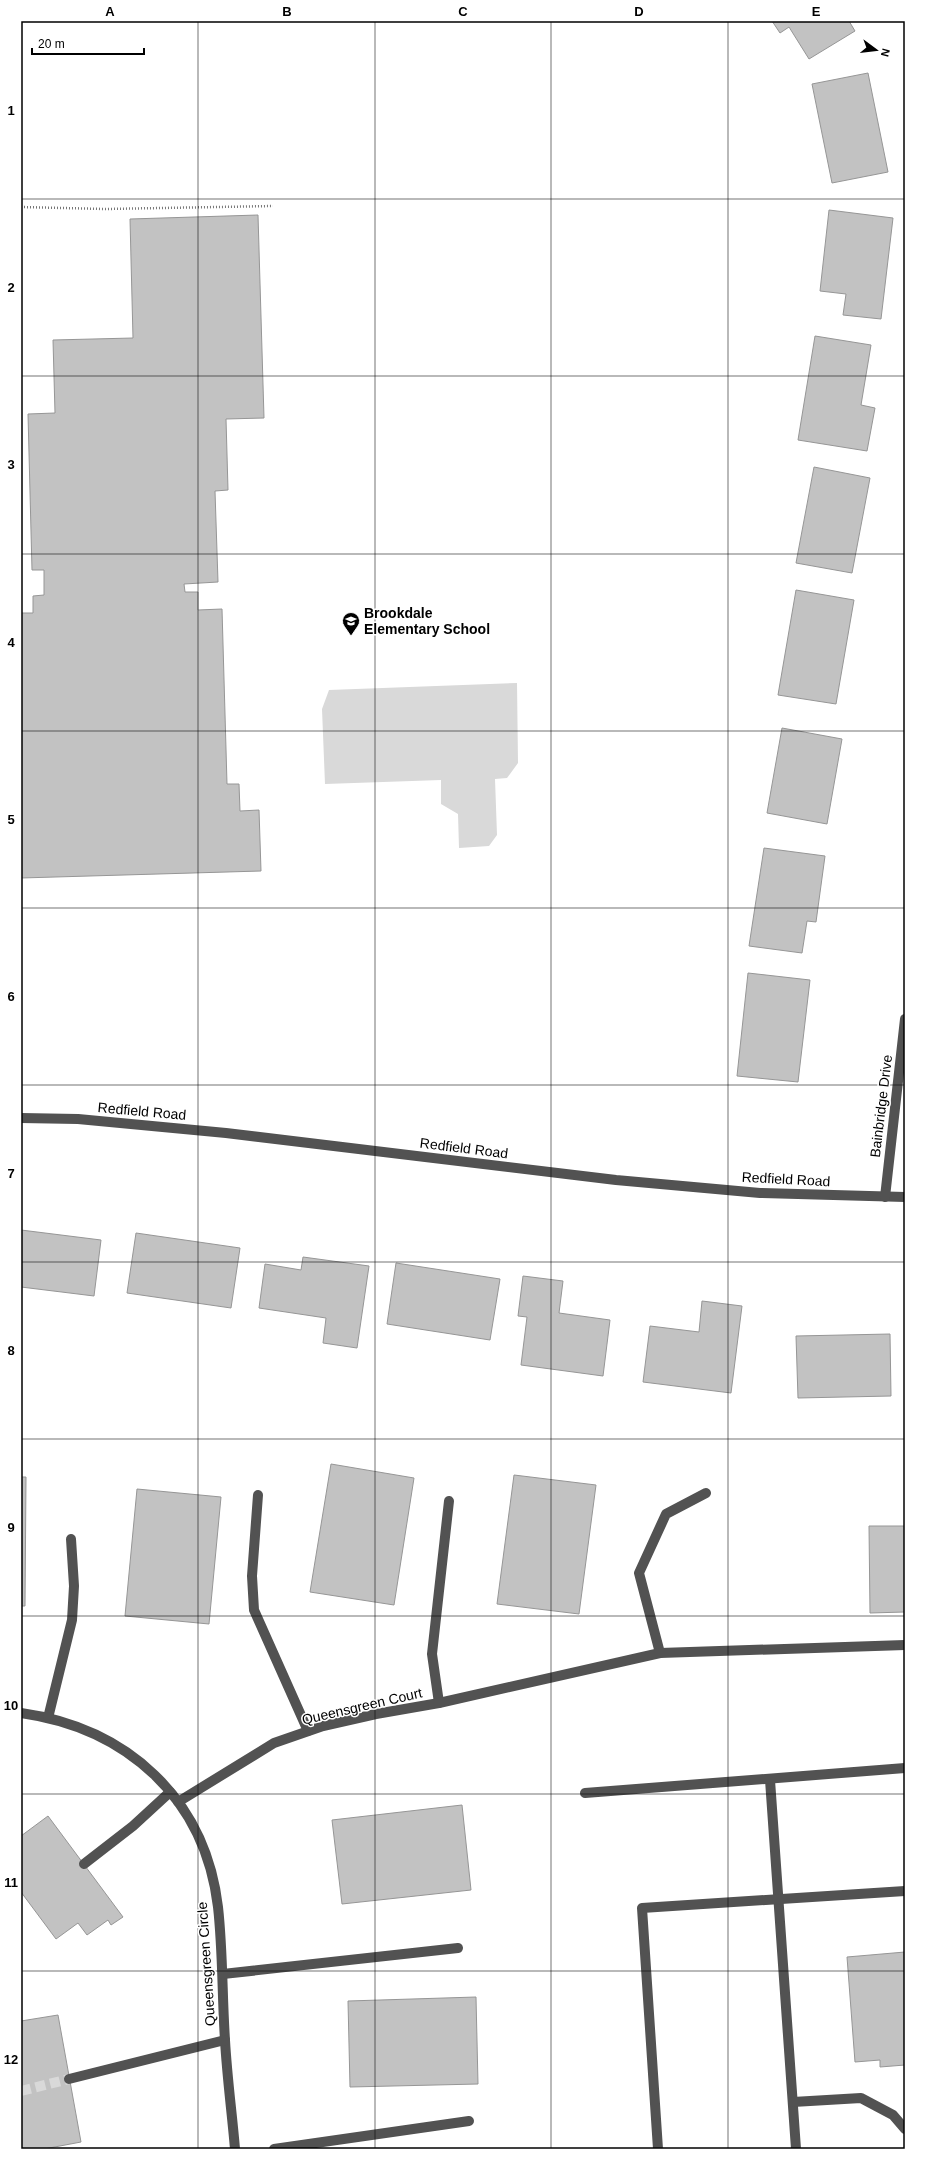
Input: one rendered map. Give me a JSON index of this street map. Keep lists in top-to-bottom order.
{
  "streets": {
    "street": [
      "Bainbridge Drive",
      "Redfield Road",
      "Queensgreen Court",
      "Queensgreen Circle"
    ]
  },
  "crossings": [
    ["Bainbridge Drive", "Redfield Road"],
    ["Queensgreen Court", "Queensgreen Circle"]
  ],
  "places": {
    "school or university": ["Brookdale Elementary School"]
  },
  "scale_bar": "20 m",
  "north": "right",
  "grid": {
    "columns": [
      "A",
      "B",
      "C",
      "D",
      "E"
    ],
    "rows": [
      "1",
      "2",
      "3",
      "4",
      "5",
      "6",
      "7",
      "8",
      "9",
      "10",
      "11",
      "12"
    ]
  }
}
